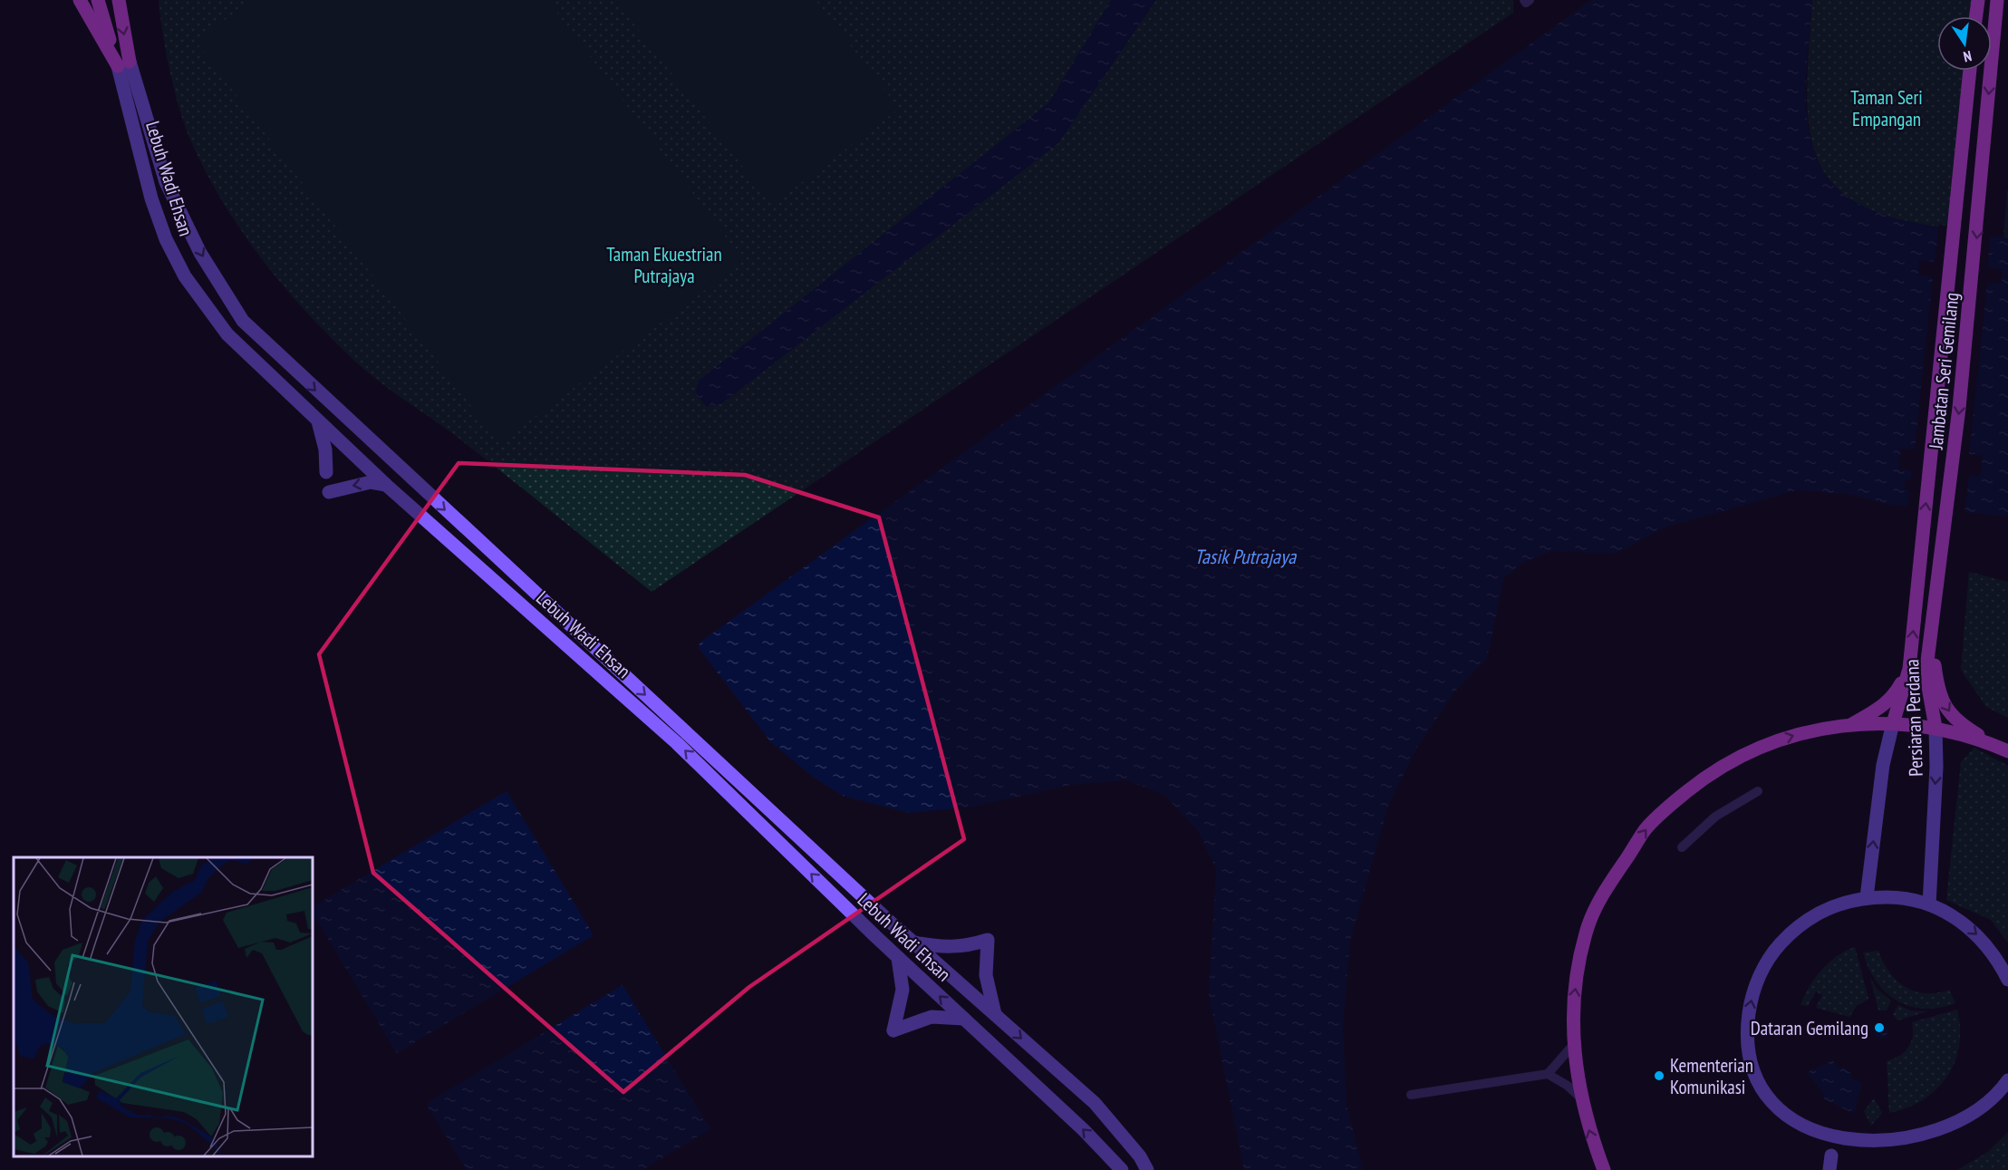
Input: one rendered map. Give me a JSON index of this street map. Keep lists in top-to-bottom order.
{
  "streets": {
    "main road": ["Lebuh Wadi Ehsan", "Jambatan Seri Gemilang", "Persiaran Perdana"]
  },
  "crossings": [
    ["Jambatan Seri Gemilang", "Persiaran Perdana"]
  ],
  "water": ["Tasik Putrajaya"],
  "parks": ["Taman Seri Empangan", "Taman Ekuestrian Putrajaya"],
  "places": ["Dataran Gemilang", "Kementerian Komunikasi"],
  "north": "bottom"
}
